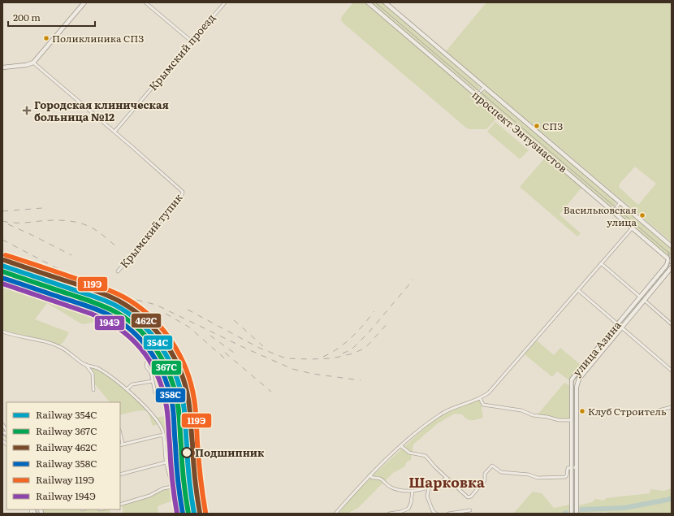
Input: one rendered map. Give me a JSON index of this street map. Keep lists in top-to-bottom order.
{
  "streets": {
    "main road": ["проспект Энтузиастов", "улица Азина"],
    "street": ["Крымский проезд", "Крымский тупик"]
  },
  "crossings": [
    ["Крымский проезд", "Крымский тупик"],
    ["проспект Энтузиастов", "улица Азина"]
  ],
  "districts": ["Шарковка"],
  "places": {
    "other": [
      "Поликлиника СПЗ",
      "СПЗ",
      "Васильковская улица",
      "Клуб Строитель",
      "Подшипник"
    ],
    "health": ["Городская клиническая больница №12"]
  },
  "lines": [
    "rail line 119Э",
    "rail line 462С",
    "rail line 354С",
    "rail line 367С",
    "rail line 358С",
    "rail line 194Э"
  ],
  "legend": [
    "Railway 354С",
    "Railway 367С",
    "Railway 462С",
    "Railway 358С",
    "Railway 119Э",
    "Railway 194Э"
  ],
  "scale_bar": "200 m"
}
